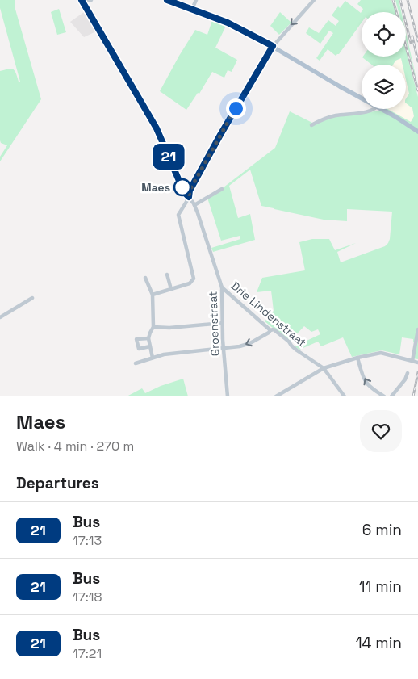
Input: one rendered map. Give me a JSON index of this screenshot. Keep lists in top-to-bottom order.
{
  "streets": {
    "street": ["Drie Lindenstraat", "Groenstraat"]
  },
  "crossings": [
    ["Drie Lindenstraat", "Groenstraat"]
  ],
  "places": ["Maes"],
  "lines": ["bus line 21"],
  "page": {
    "on_map": "21",
    "heading": [
      ["Maes", "Walk · 4 min · 270 m"],
      "Departures"
    ],
    "list": [
      {
        "mark": "21",
        "name": "Bus",
        "note": "17:13",
        "value": "6 min"
      },
      {
        "mark": "21",
        "name": "Bus",
        "note": "17:18",
        "value": "11 min"
      },
      {
        "mark": "21",
        "name": "Bus",
        "note": "17:21",
        "value": "14 min"
      }
    ]
  }
}
